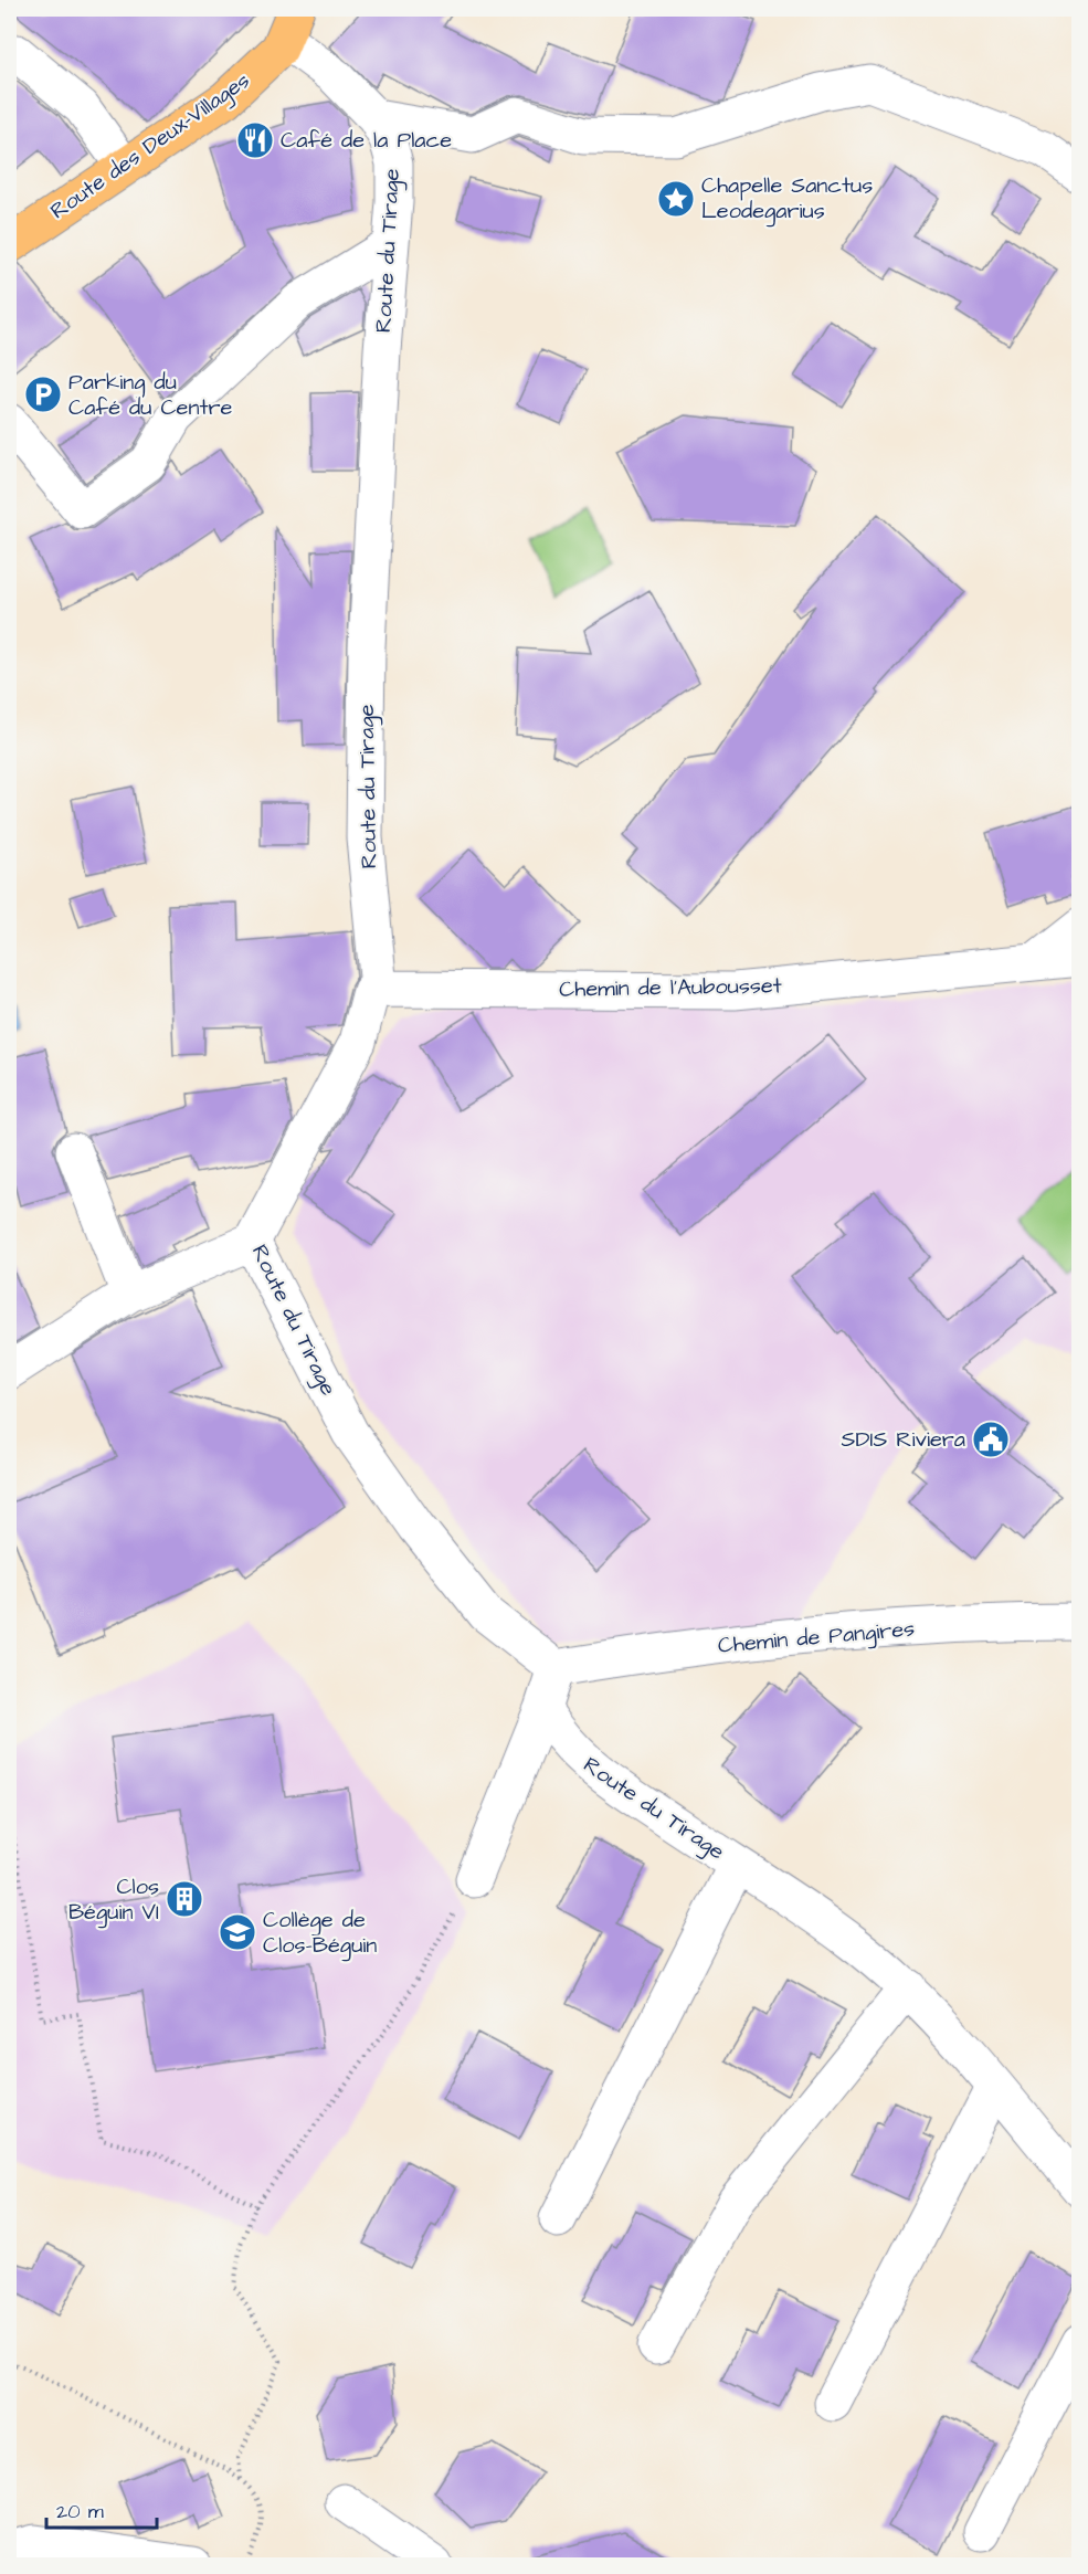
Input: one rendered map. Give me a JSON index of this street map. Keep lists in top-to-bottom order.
{
  "streets": {
    "main road": ["Route des Deux-Villages"],
    "street": ["Route du Tirage", "Chemin de l'Aubousset", "Chemin de Pangires"]
  },
  "crossings": [
    ["Route des Deux-Villages", "Route du Tirage"],
    ["Route du Tirage", "Chemin de l'Aubousset"],
    ["Route du Tirage", "Chemin de Pangires"]
  ],
  "places": {
    "restaurant": ["Café de la Place"],
    "place": ["Chapelle Sanctus Leodegarius"],
    "parking": ["Parking du Café du Centre"],
    "public building": ["SDIS Riviera"],
    "building": ["Clos Béguin VI"],
    "school or university": ["Collège de Clos-Béguin"]
  },
  "scale_bar": "20 m"
}
